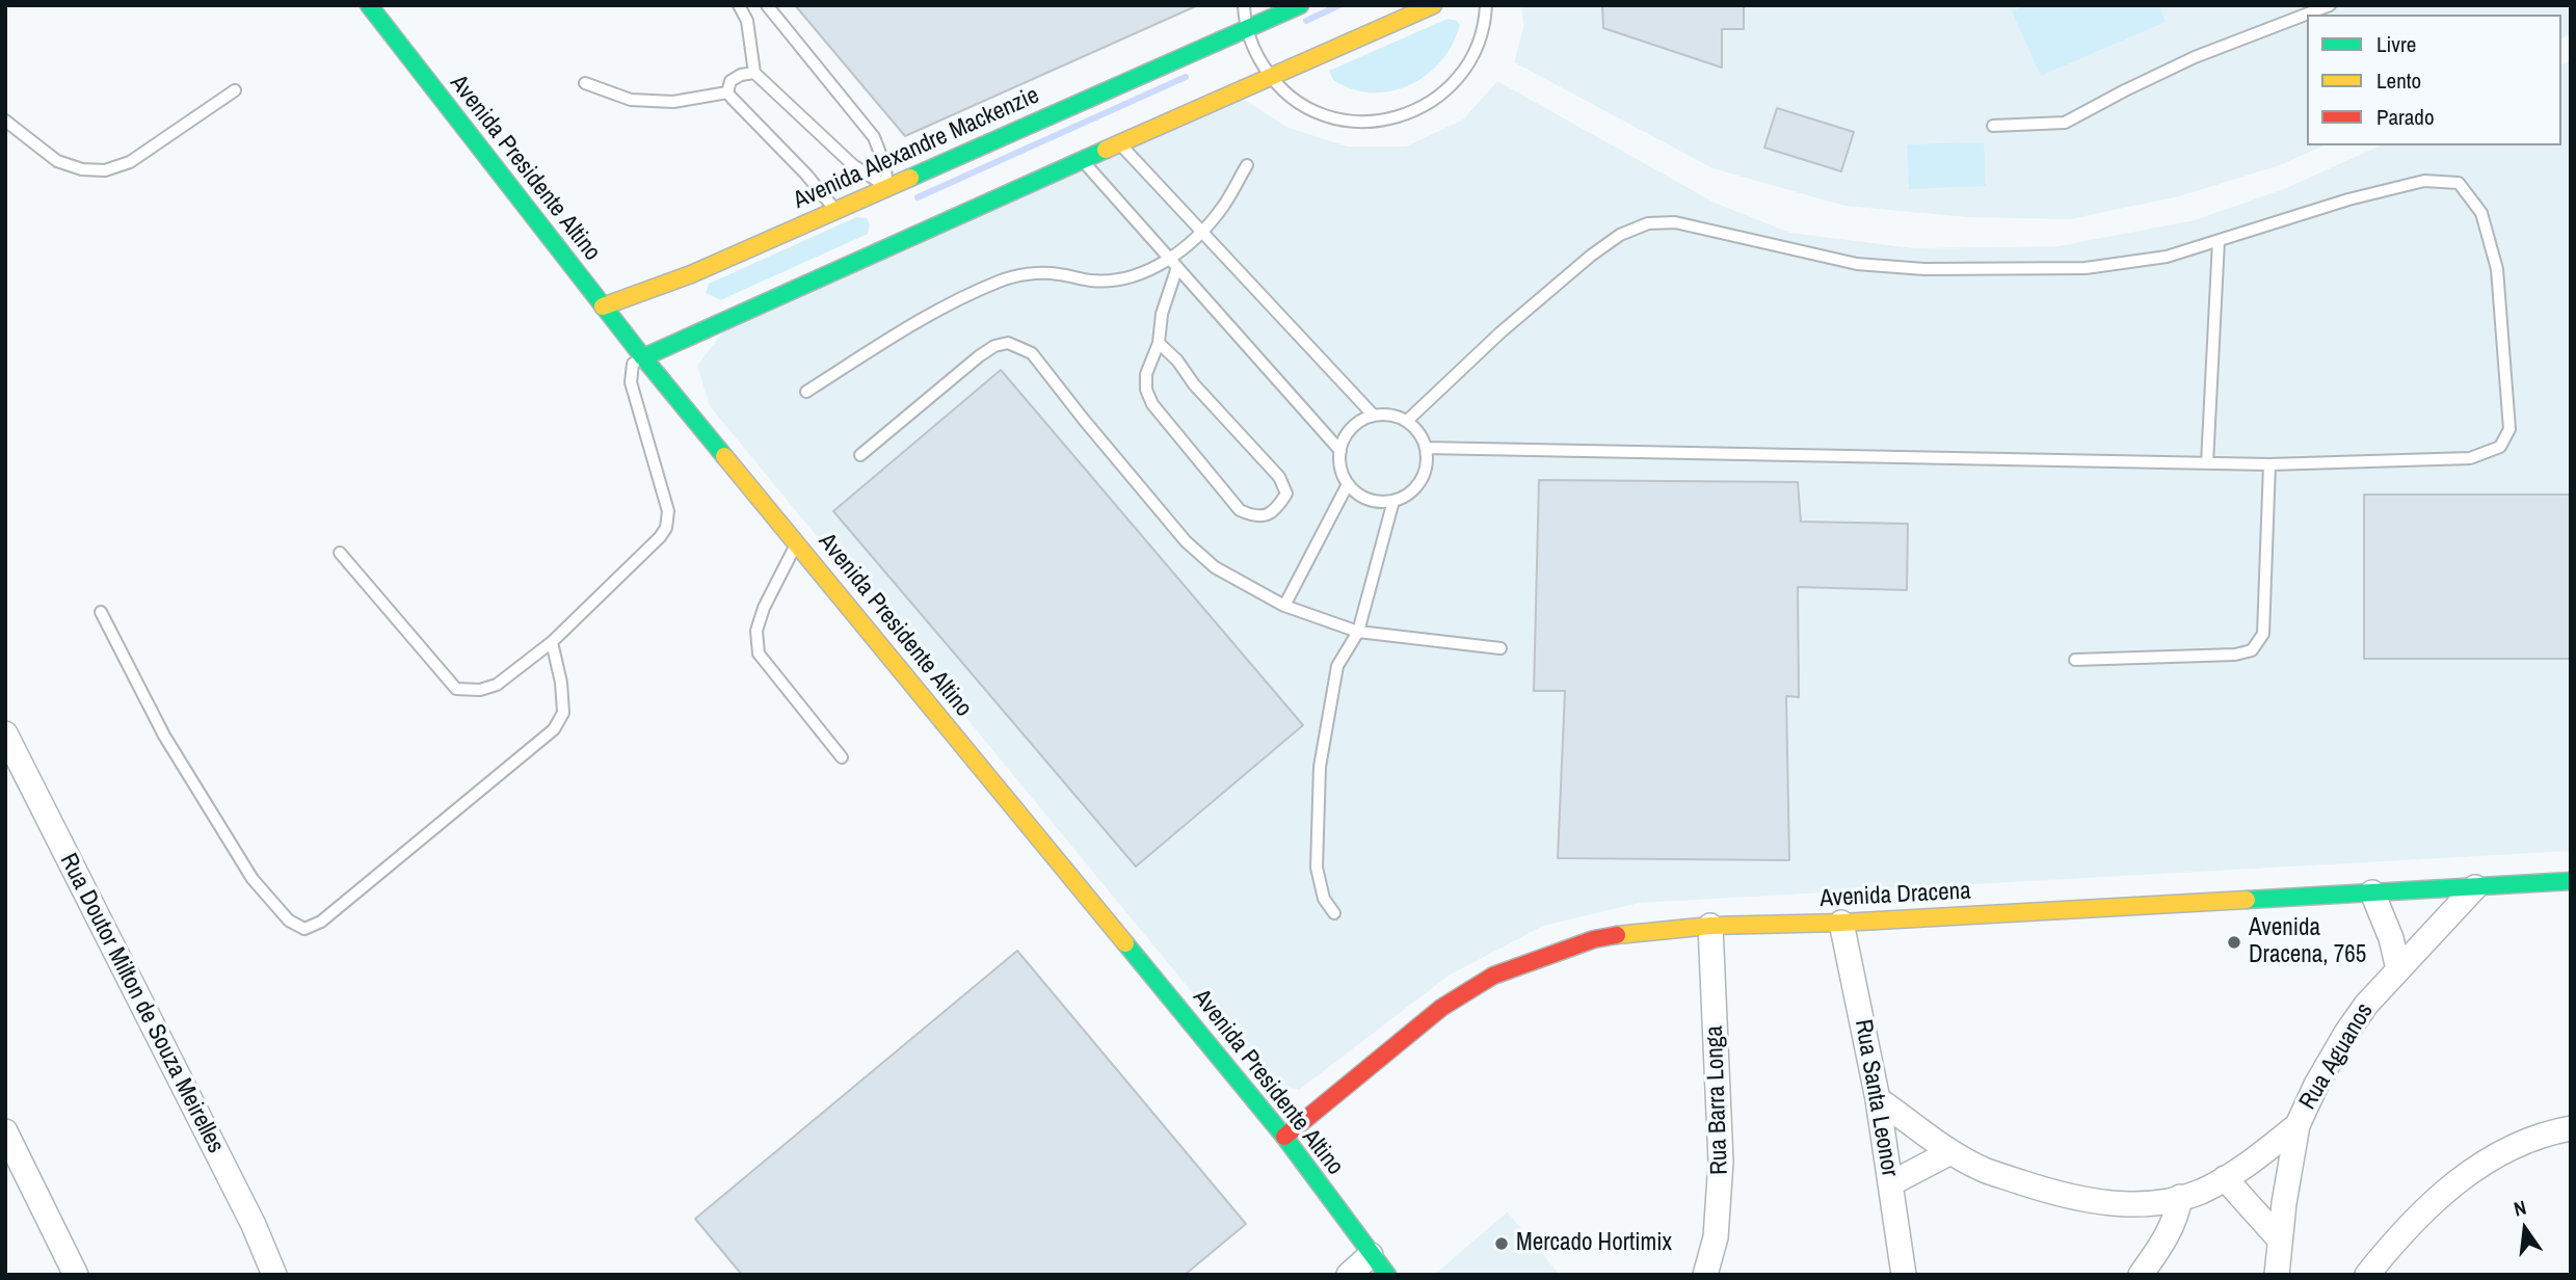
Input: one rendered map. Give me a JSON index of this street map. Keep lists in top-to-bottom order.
{
  "streets": {
    "street": [
      "Avenida Alexandre Mackenzie",
      "Avenida Presidente Altino",
      "Avenida Dracena",
      "Rua Doutor Milton de Souza Meirelles",
      "Rua Aguanos",
      "Rua Santa Leonor",
      "Rua Barra Longa"
    ]
  },
  "crossings": [
    ["Avenida Alexandre Mackenzie", "Avenida Presidente Altino"],
    ["Avenida Presidente Altino", "Avenida Dracena"],
    ["Avenida Dracena", "Rua Aguanos"],
    ["Avenida Dracena", "Rua Santa Leonor"],
    ["Avenida Dracena", "Rua Barra Longa"]
  ],
  "places": ["Avenida Dracena, 765", "Mercado Hortimix"],
  "legend": ["Livre", "Lento", "Parado"],
  "north": "top"
}
